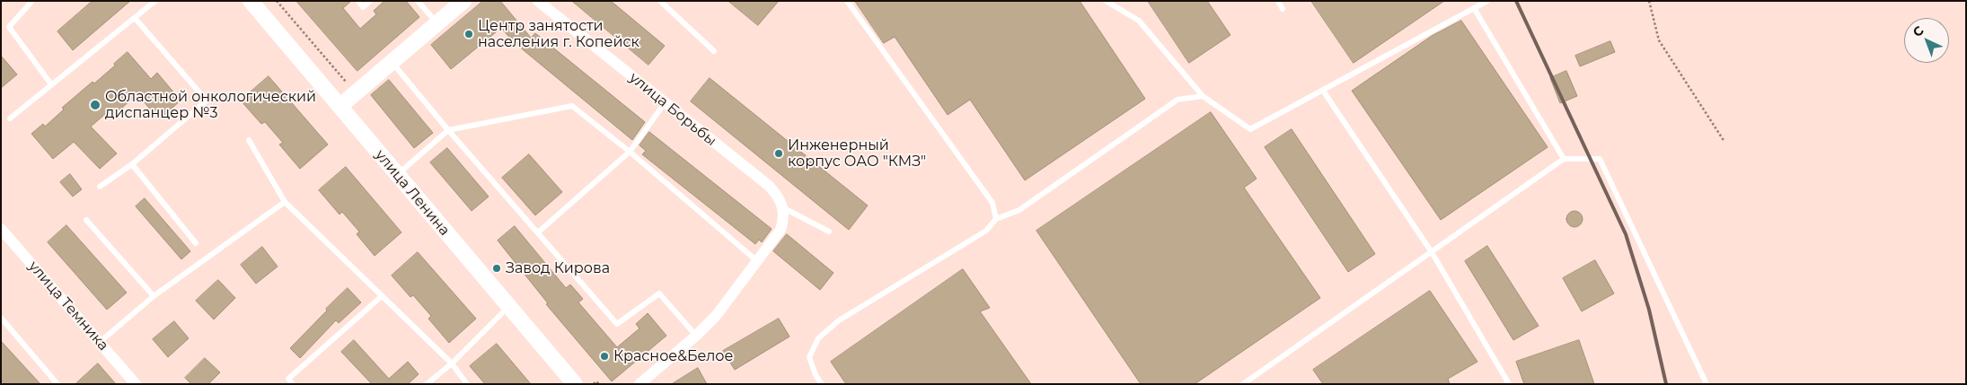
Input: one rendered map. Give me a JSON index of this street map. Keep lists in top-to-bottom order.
{
  "streets": {
    "street": ["улица Борьбы", "улица Ленина", "улица Темника"]
  },
  "places": [
    "Центр занятости населения г. Копейск",
    "Областной онкологический диспанцер №3",
    "Инженерный корпус ОАО \"КМЗ\"",
    "Завод Кирова",
    "Красное&Белое"
  ],
  "north": "top left"
}
